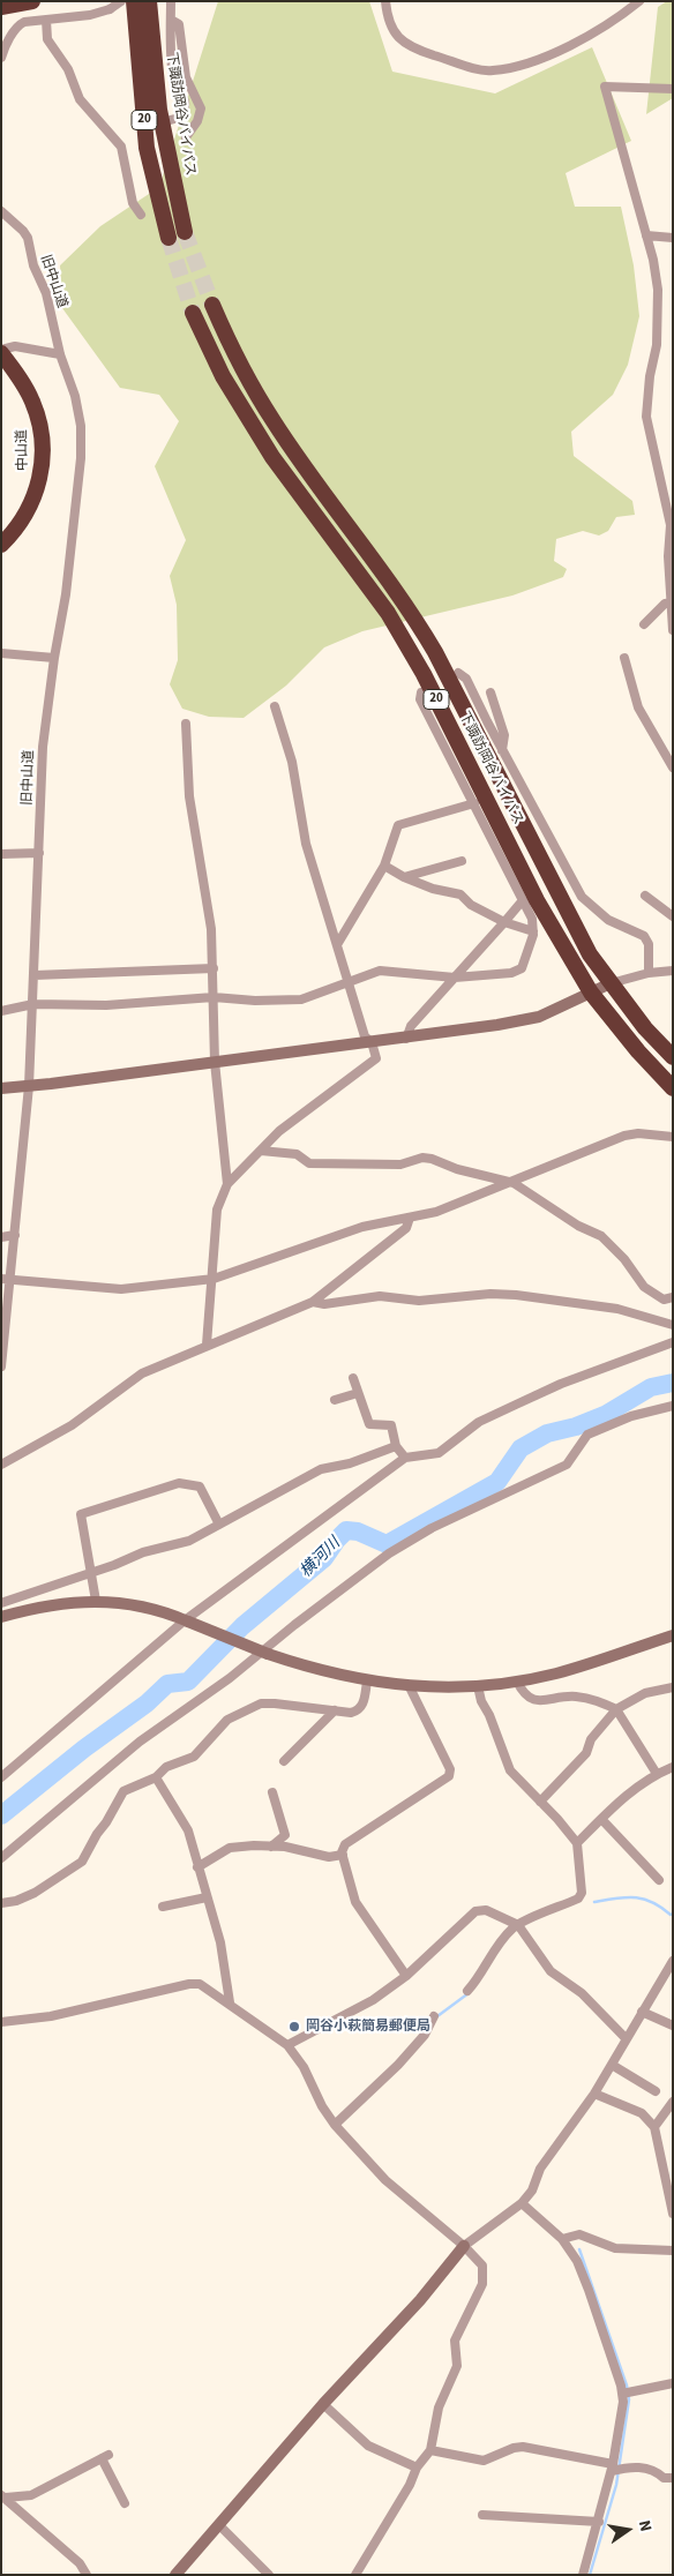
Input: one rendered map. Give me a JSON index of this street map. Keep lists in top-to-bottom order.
{
  "streets": {
    "highway": ["下諏訪岡谷バイパス", "20", "中山道"],
    "street": ["旧中山道"]
  },
  "water": ["横河川"],
  "places": ["岡谷小萩簡易郵便局"],
  "north": "right"
}
